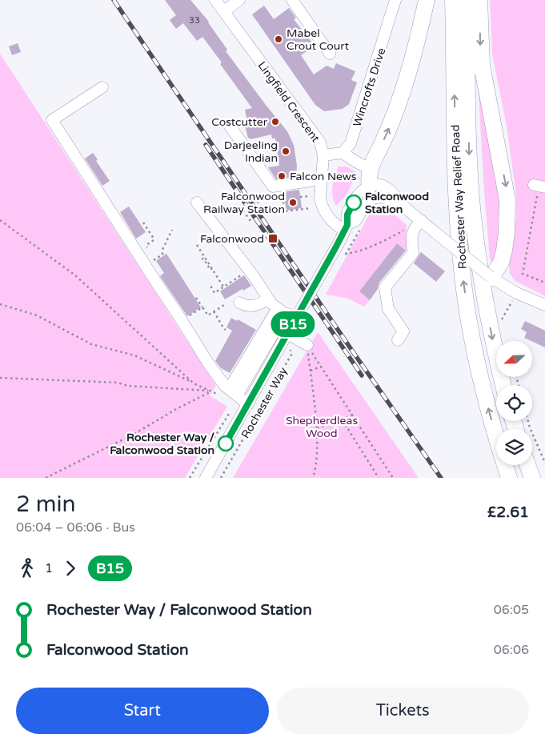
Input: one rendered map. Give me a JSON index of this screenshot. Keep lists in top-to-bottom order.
{
  "streets": {
    "highway": ["Rochester Way Relief Road"],
    "street": ["Wincrofts Drive", "Lingfield Crescent", "Rochester Way"]
  },
  "crossings": [
    ["Lingfield Crescent", "Rochester Way"]
  ],
  "parks": ["Shepherdleas Wood"],
  "places": {
    "other": [
      "Mabel Crout Court",
      "Costcutter",
      "Darjeeling Indian",
      "Falcon News",
      "Falconwood Railway Station",
      "Falconwood Station",
      "Rochester Way / Falconwood Station"
    ],
    "transit": ["Falconwood"]
  },
  "lines": ["bus line B15"],
  "house_numbers": ["33"],
  "north": "left",
  "page": {
    "on_map": "B15",
    "heading": ["2 min", "06:04 – 06:06 · Bus", "£2.61"],
    "legs": ["1", "B15"],
    "list": [
      {
        "name": "Rochester Way / Falconwood Station",
        "value": "06:05"
      },
      {
        "name": "Falconwood Station",
        "value": "06:06"
      }
    ],
    "buttons": ["Start", "Tickets"]
  }
}
